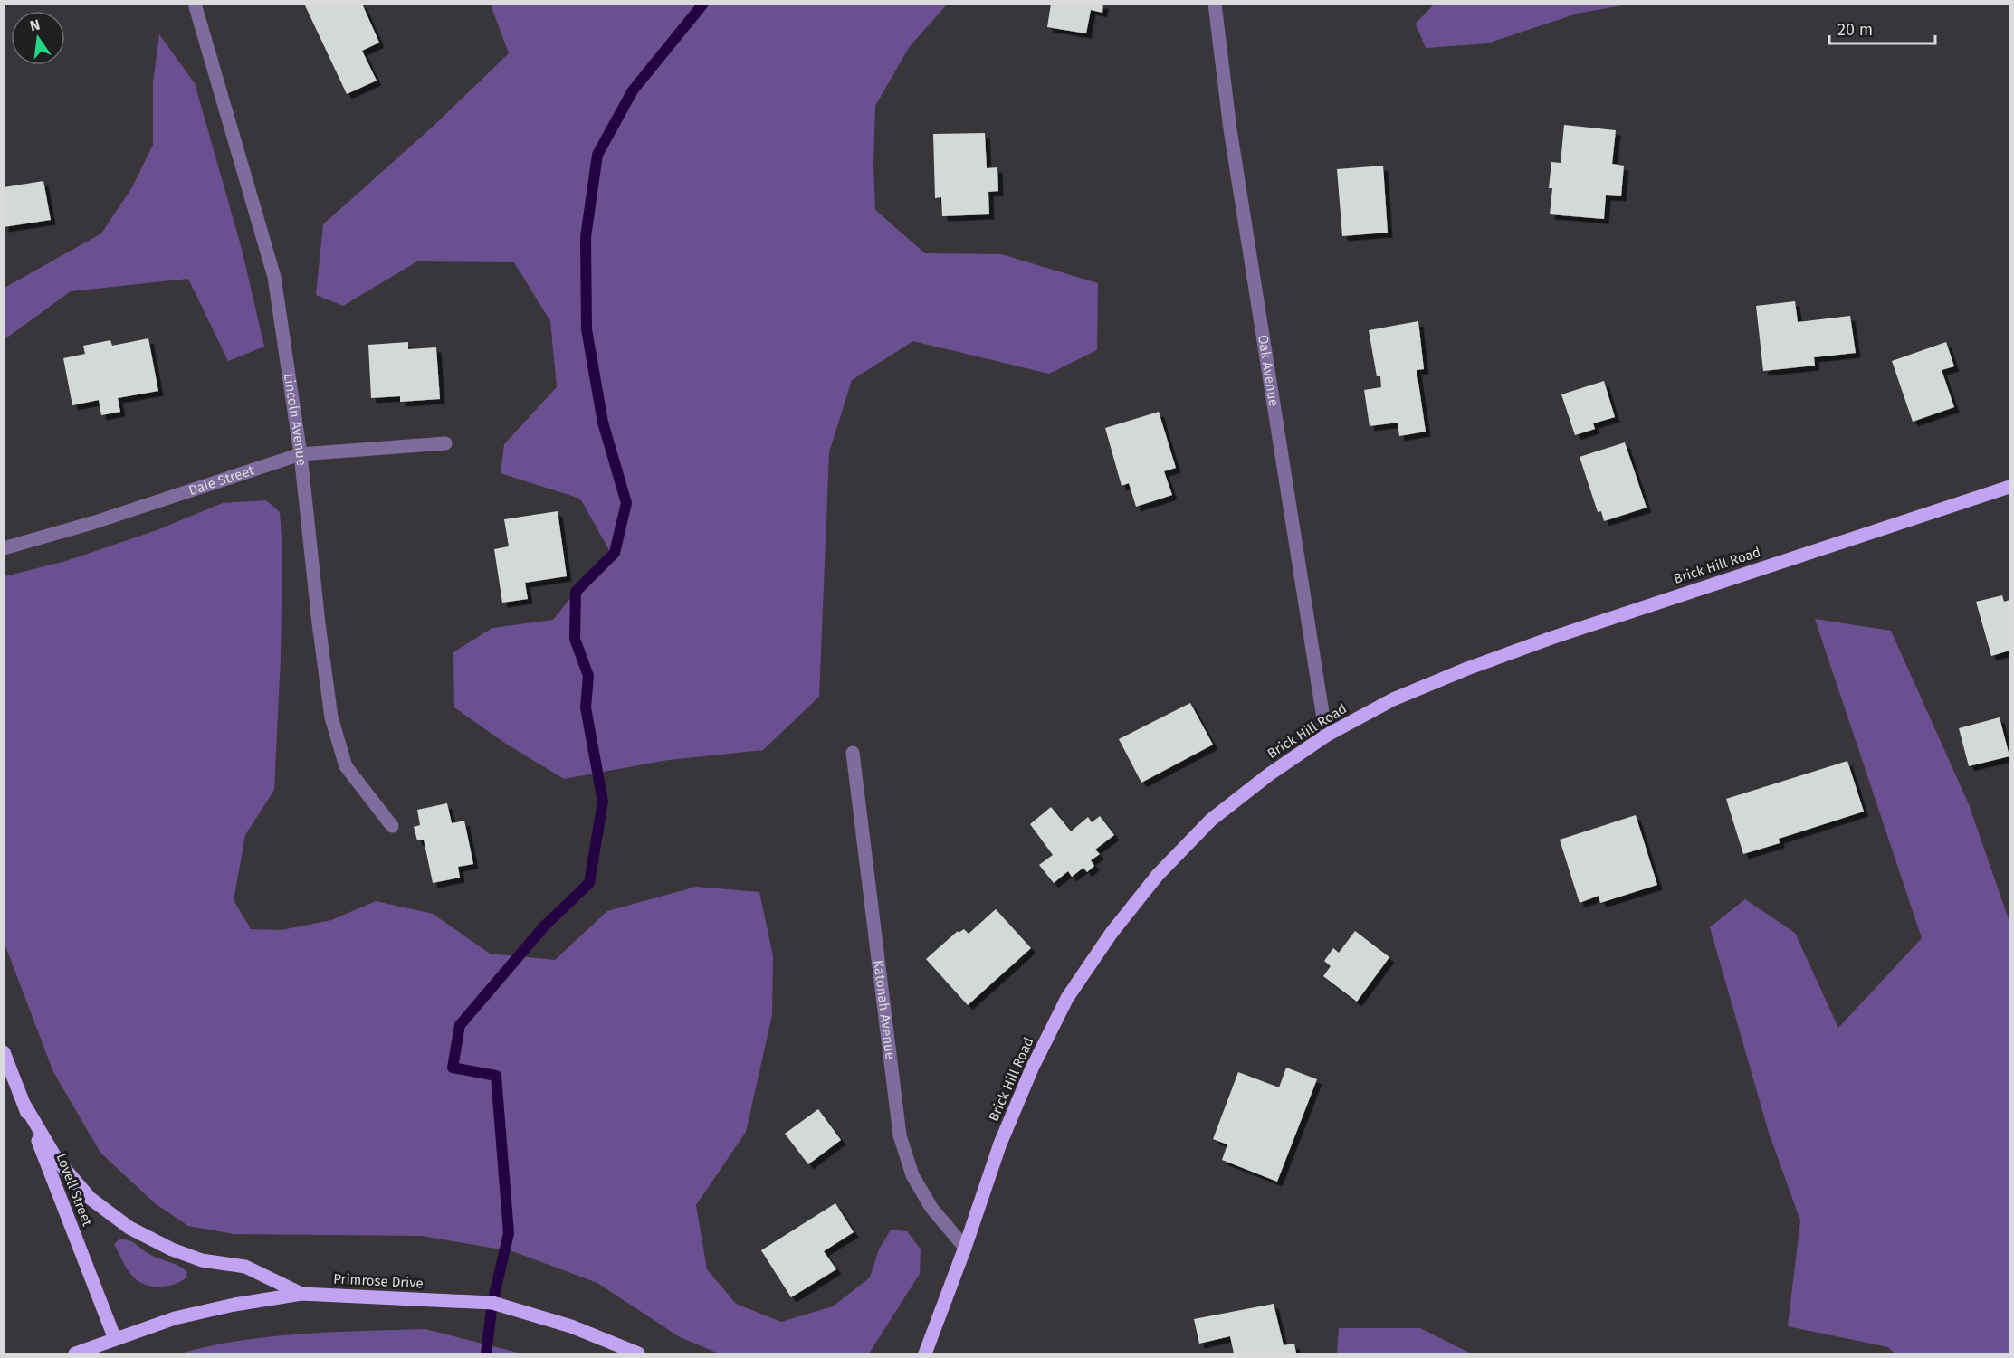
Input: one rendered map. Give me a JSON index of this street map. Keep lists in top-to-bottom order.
{
  "streets": {
    "main road": ["Brick Hill Road", "Lovell Street", "Primrose Drive"],
    "street": [
      "Oak Avenue",
      "Lincoln Avenue",
      "Dale Street",
      "Katonah Avenue"
    ]
  },
  "crossings": [
    ["Oak Avenue", "Brick Hill Road"],
    ["Lincoln Avenue", "Dale Street"],
    ["Brick Hill Road", "Katonah Avenue"],
    ["Lovell Street", "Primrose Drive"]
  ],
  "scale_bar": "20 m",
  "north": "top"
}
